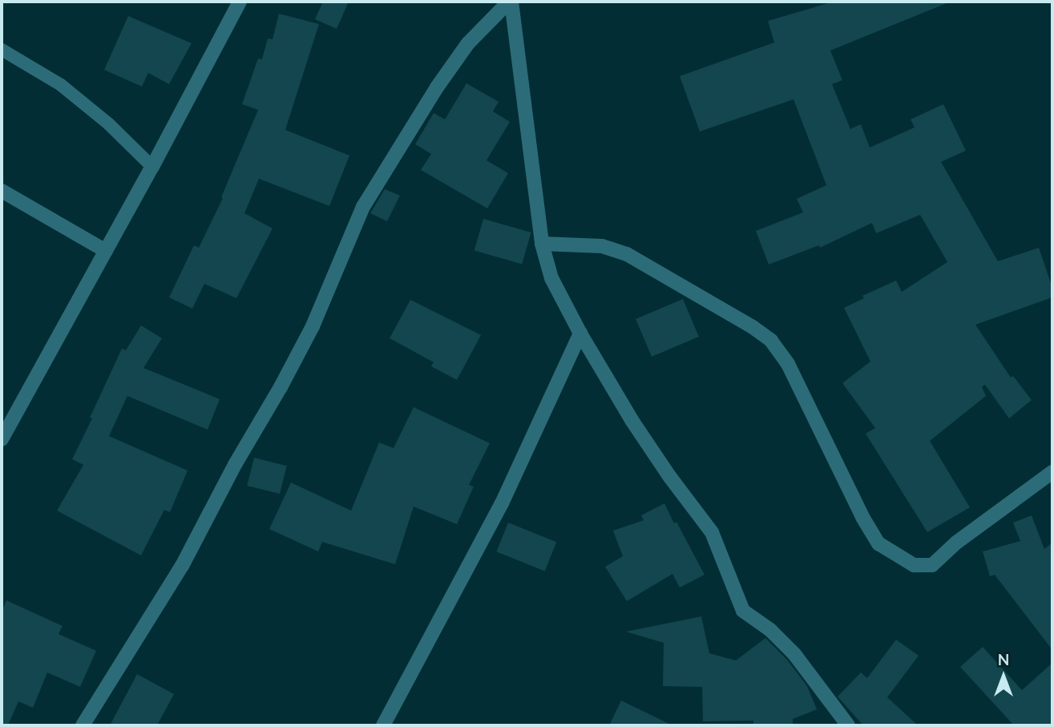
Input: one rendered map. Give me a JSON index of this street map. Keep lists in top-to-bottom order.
{
  "north": "top"
}
